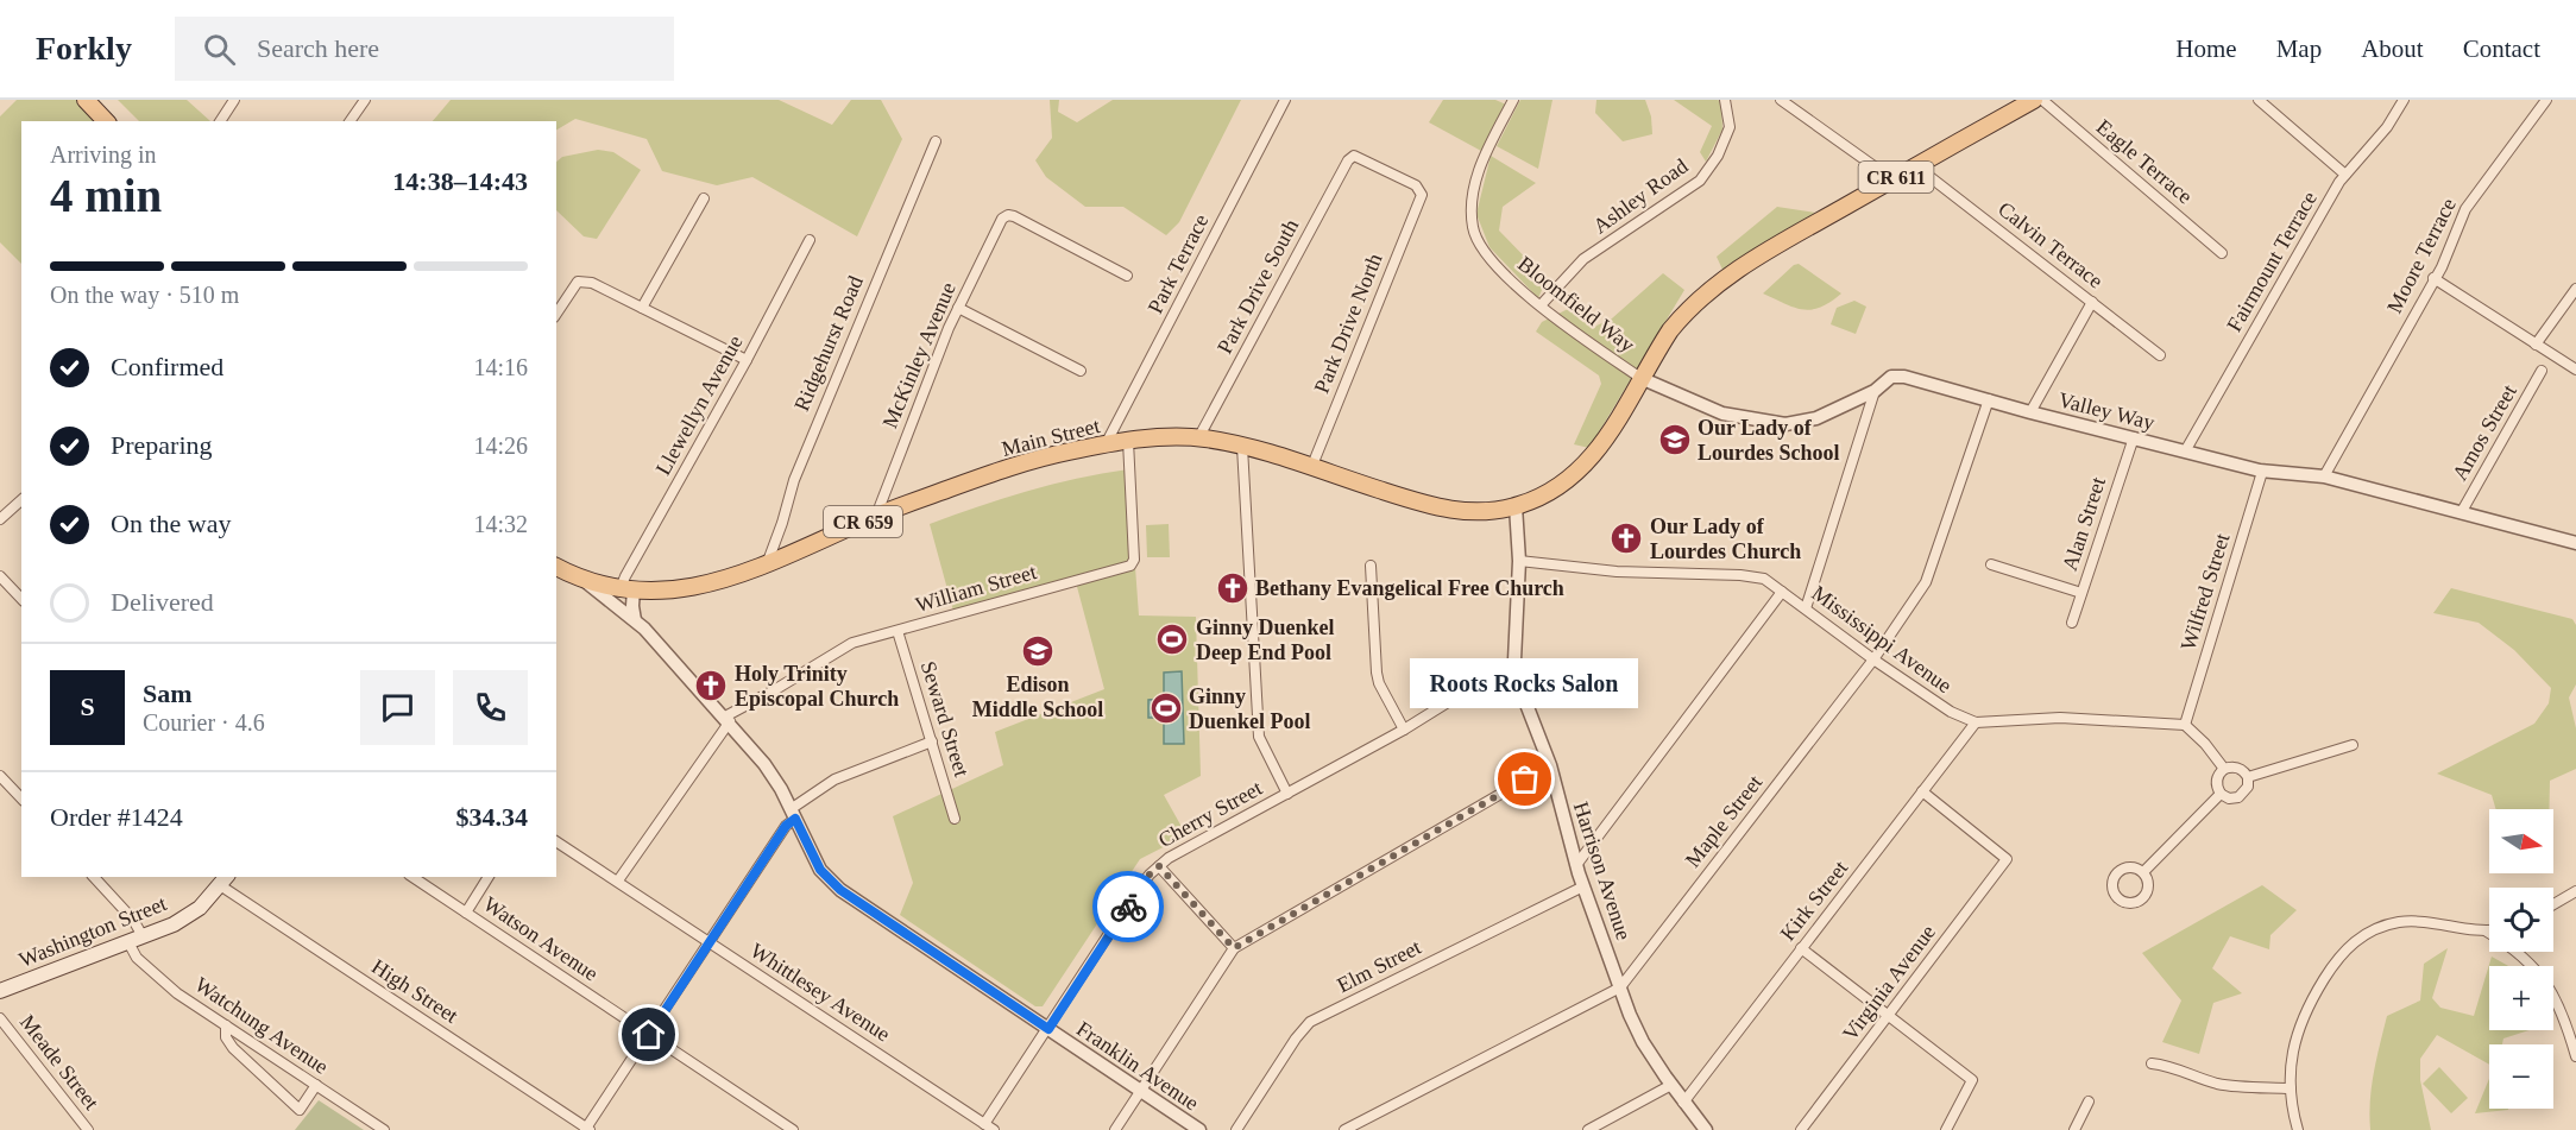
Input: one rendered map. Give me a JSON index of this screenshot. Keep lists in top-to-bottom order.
{
  "streets": {
    "main road": [
      "CR 611",
      "Main Street",
      "CR 659",
      "Washington Street"
    ],
    "street": [
      "Eagle Terrace",
      "Ashley Road",
      "Calvin Terrace",
      "Moore Terrace",
      "Fairmount Terrace",
      "Park Terrace",
      "Park Drive South",
      "Bloomfield Way",
      "Park Drive North",
      "Ridgehurst Road",
      "McKinley Avenue",
      "Llewellyn Avenue",
      "Valley Way",
      "Amos Street",
      "Alan Street",
      "William Street",
      "Wilfred Street",
      "Mississippi Avenue",
      "Seward Street",
      "Cherry Street",
      "Maple Street",
      "Harrison Avenue",
      "Kirk Street",
      "Watson Avenue",
      "Elm Street",
      "Virginia Avenue",
      "High Street",
      "Whittlesey Avenue",
      "Watchung Avenue",
      "Meade Street",
      "Franklin Avenue"
    ]
  },
  "crossings": [
    ["CR 611", "Calvin Terrace"],
    ["CR 611", "Bloomfield Way"],
    ["CR 611", "Valley Way"],
    ["CR 611", "Main Street"],
    ["Ashley Road", "Bloomfield Way"],
    ["Moore Terrace", "Valley Way"],
    ["Fairmount Terrace", "Valley Way"],
    ["Park Terrace", "Main Street"],
    ["Park Drive South", "Park Drive North"],
    ["Park Drive South", "Main Street"],
    ["Bloomfield Way", "Valley Way"],
    ["Park Drive North", "Main Street"],
    ["Ridgehurst Road", "Main Street"],
    ["McKinley Avenue", "Main Street"],
    ["Llewellyn Avenue", "Main Street"],
    ["Valley Way", "Amos Street"],
    ["Valley Way", "Alan Street"],
    ["Valley Way", "Wilfred Street"],
    ["Valley Way", "Maple Street"],
    ["Main Street", "William Street"],
    ["Main Street", "Franklin Avenue"],
    ["William Street", "Seward Street"],
    ["William Street", "Whittlesey Avenue"],
    ["William Street", "Franklin Avenue"],
    ["Wilfred Street", "Mississippi Avenue"],
    ["Mississippi Avenue", "Maple Street"],
    ["Mississippi Avenue", "Harrison Avenue"],
    ["Mississippi Avenue", "Kirk Street"],
    ["Cherry Street", "Harrison Avenue"],
    ["Cherry Street", "Whittlesey Avenue"],
    ["Cherry Street", "Franklin Avenue"],
    ["Maple Street", "Harrison Avenue"],
    ["Harrison Avenue", "Kirk Street"],
    ["Harrison Avenue", "Elm Street"],
    ["Kirk Street", "Virginia Avenue"],
    ["Washington Street", "High Street"],
    ["Washington Street", "Watchung Avenue"]
  ],
  "places": {
    "school or university": ["Our Lady of Lourdes School", "Edison Middle School"],
    "church": ["Our Lady of Lourdes Church", "Bethany Evangelical Free Church", "Holy Trinity Episcopal Church"],
    "sports": ["Ginny Duenkel Deep End Pool", "Ginny Duenkel Pool"],
    "other": ["Roots Rocks Salon"]
  },
  "north": "right",
  "page": {
    "header": "Forkly",
    "search": "Search here",
    "nav": [
      "Home",
      "Map",
      "About",
      "Contact"
    ],
    "heading": ["4 min", "Arriving in", "14:38–14:43"],
    "panel": [
      "Sam",
      "Courier · 4.6",
      "Order #1424",
      "$34.34"
    ],
    "bar": "On the way · 510 m",
    "list": [
      ["Confirmed", "14:16"],
      ["Preparing", "14:26"],
      ["On the way", "14:32"],
      "Delivered"
    ],
    "bubble": "Roots Rocks Salon",
    "round": "S",
    "map_buttons": ["+", "−"]
  }
}
